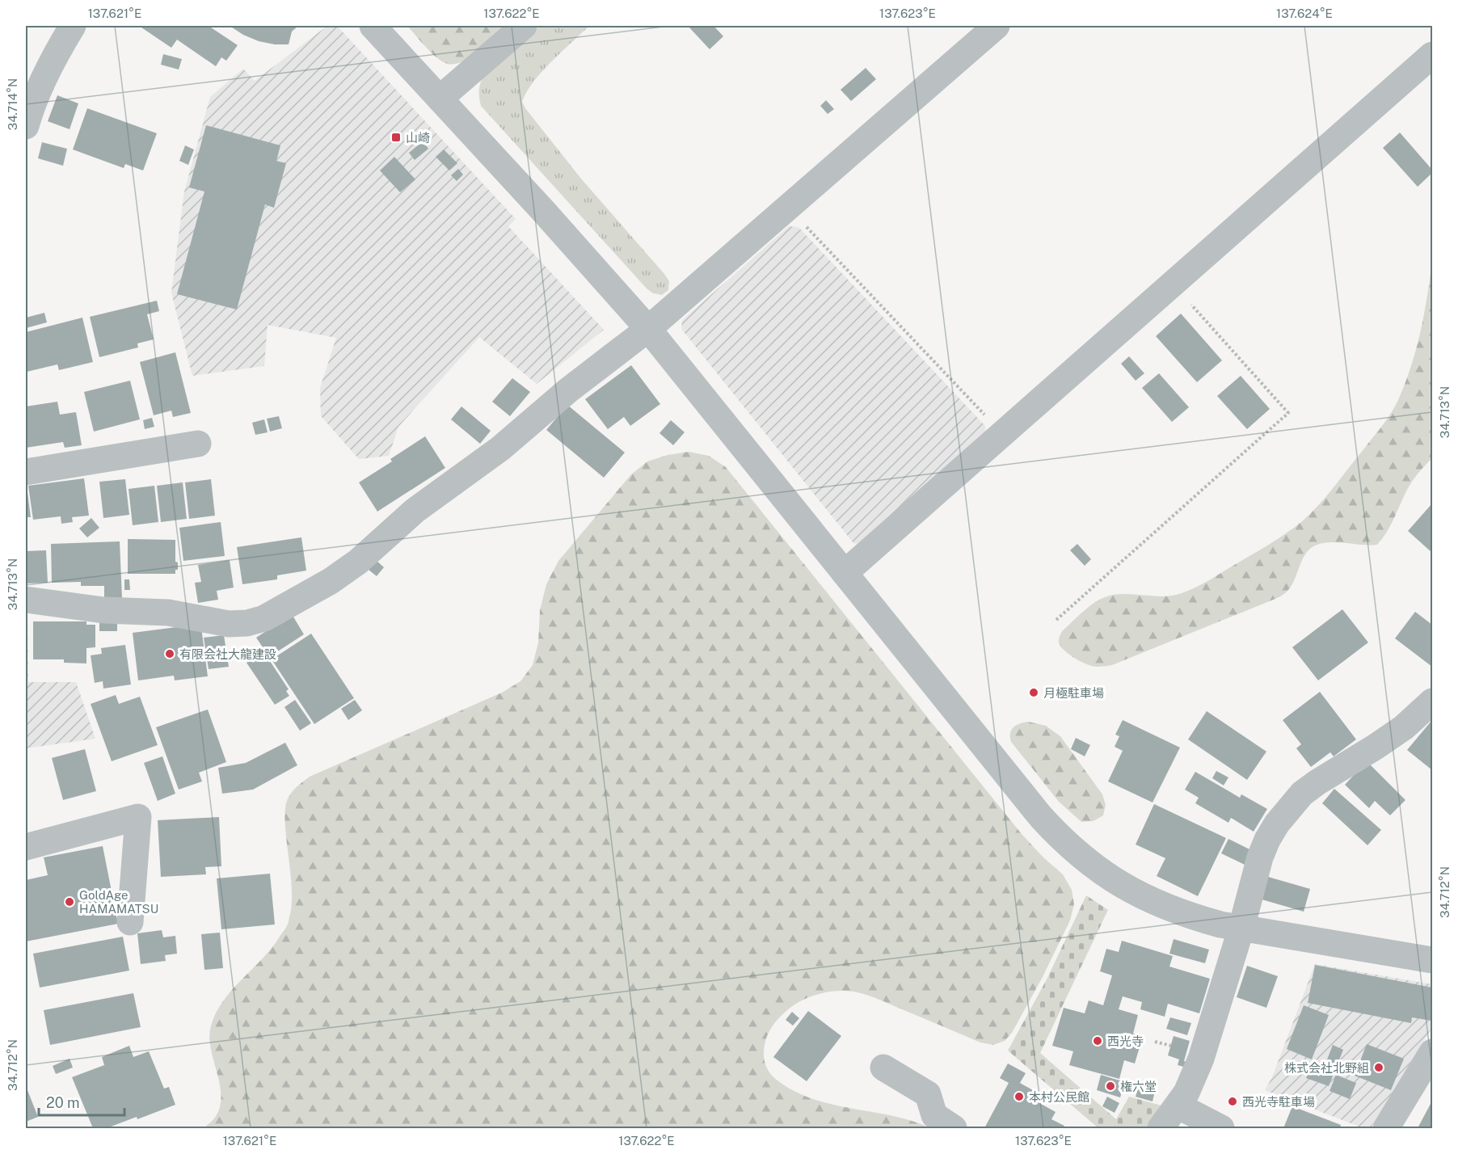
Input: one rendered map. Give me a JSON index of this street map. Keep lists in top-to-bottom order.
{
  "places": {
    "transit": ["山崎"],
    "other": [
      "有限会社大龍建設",
      "月極駐車場",
      "GoldAge HAMAMATSU",
      "西光寺",
      "株式会社北野組",
      "権六堂",
      "本村公民館",
      "西光寺駐車場"
    ]
  },
  "scale_bar": "20 m",
  "coordinates": [
    "137.621°E",
    "137.622°E",
    "137.623°E",
    "137.624°E",
    "34.714°N",
    "34.713°N",
    "34.712°N"
  ]
}
